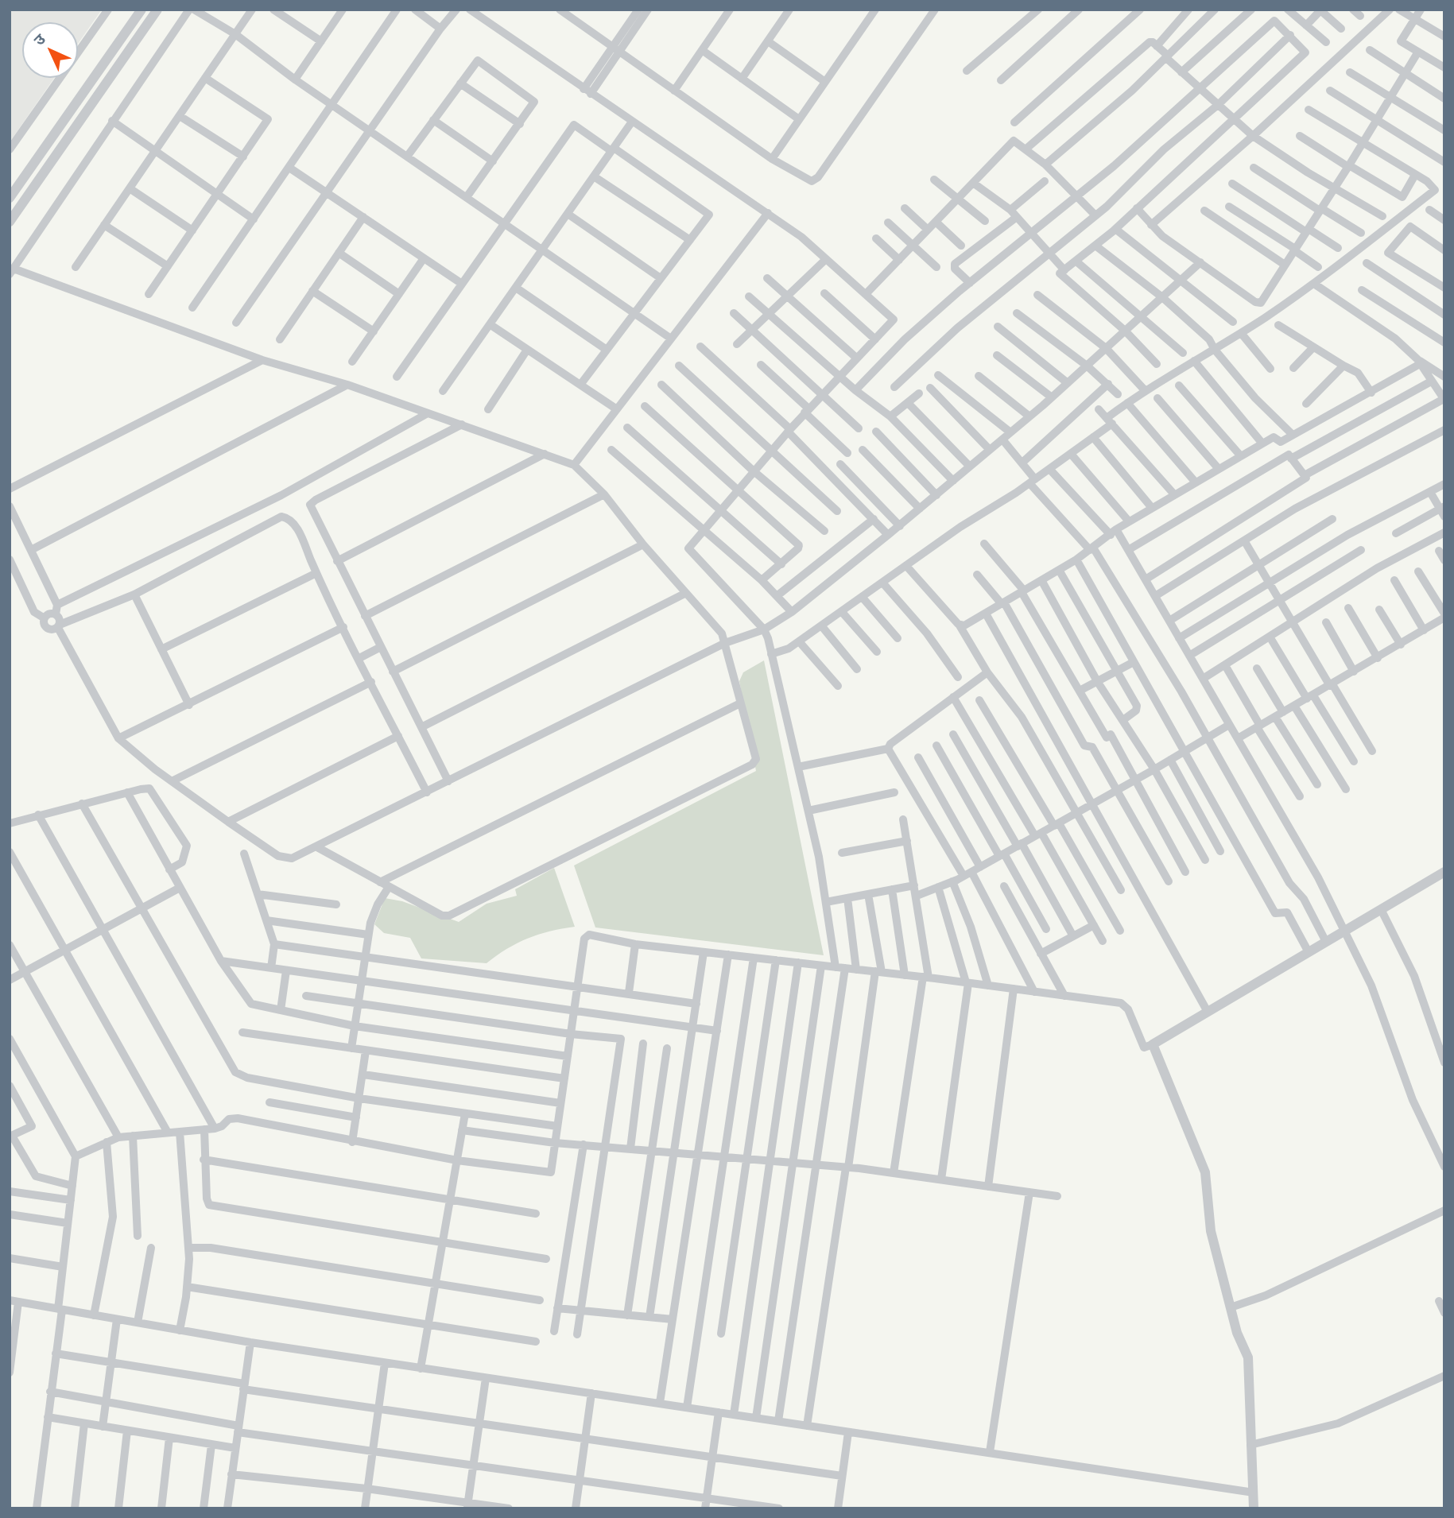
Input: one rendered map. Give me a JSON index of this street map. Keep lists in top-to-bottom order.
{
  "north": "top left"
}
